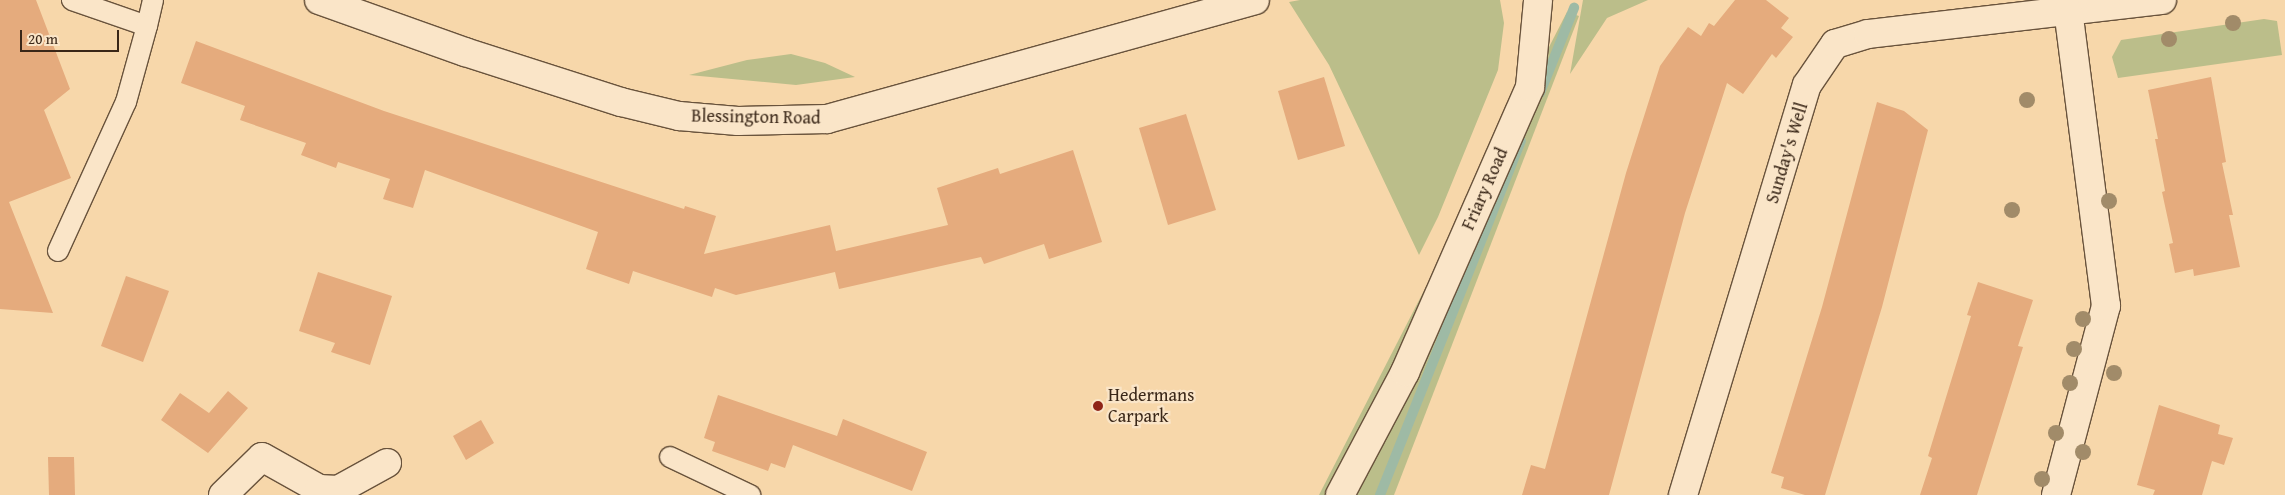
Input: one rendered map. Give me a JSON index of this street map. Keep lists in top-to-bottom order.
{
  "streets": {
    "street": ["Blessington Road", "Sunday's Well", "Friary Road"]
  },
  "places": ["Hedermans Carpark"],
  "scale_bar": "20 m"
}
